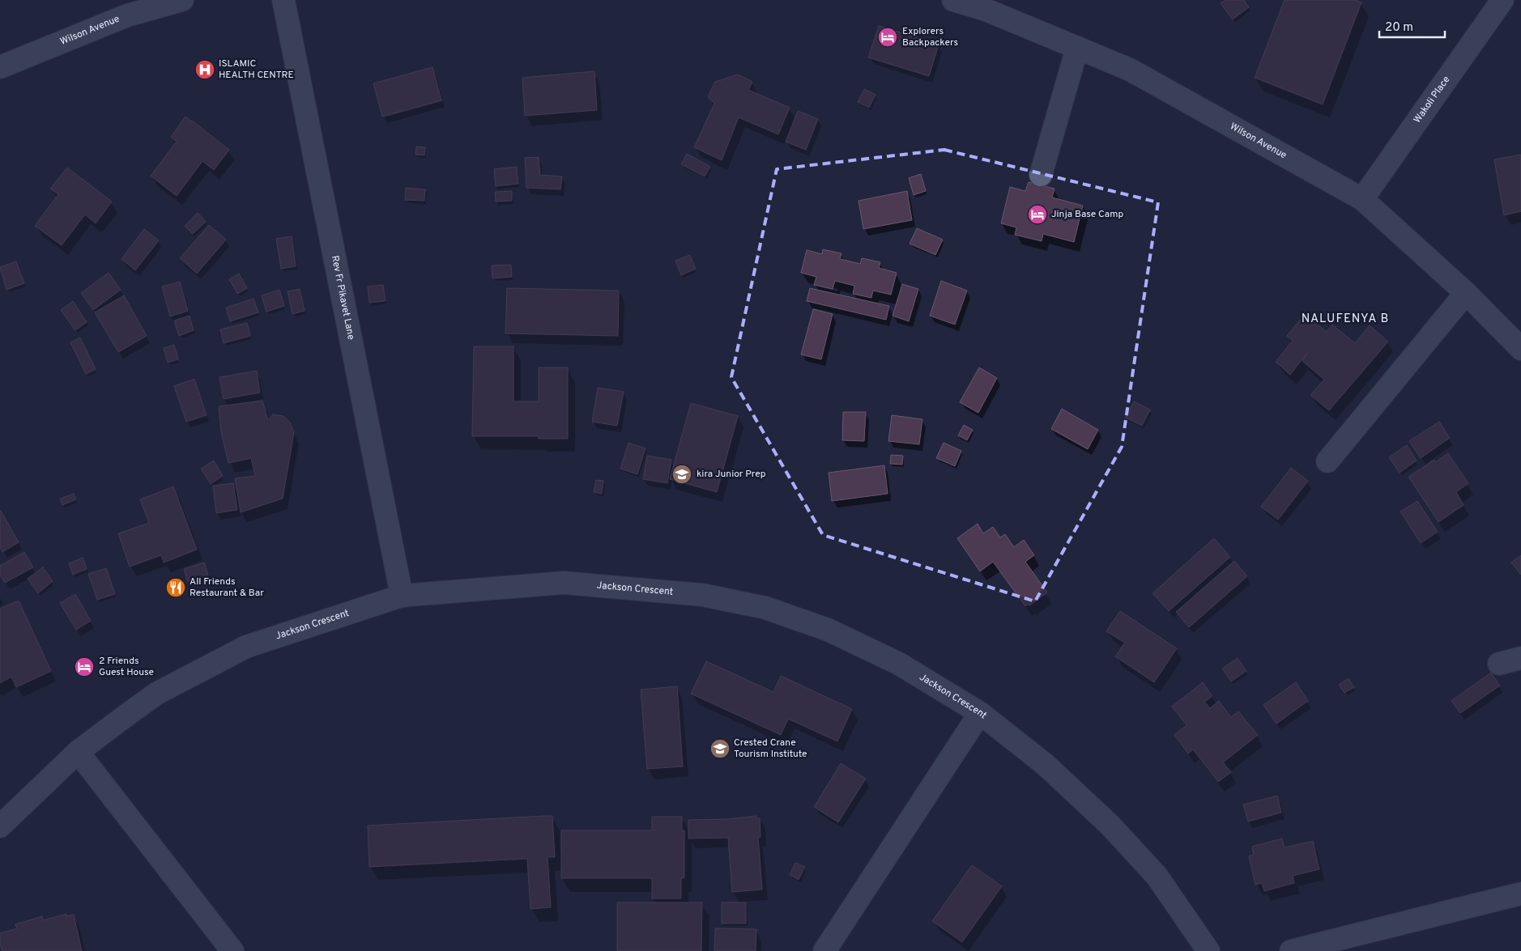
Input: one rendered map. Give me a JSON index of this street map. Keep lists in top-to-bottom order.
{
  "streets": {
    "street": [
      "Wilson Avenue",
      "Wakoli Place",
      "Rev Fr Pikavet Lane",
      "Jackson Crescent"
    ]
  },
  "crossings": [
    ["Wilson Avenue", "Wakoli Place"],
    ["Rev Fr Pikavet Lane", "Jackson Crescent"]
  ],
  "districts": ["NALUFENYA B"],
  "places": {
    "hotel": ["Explorers Backpackers", "Jinja Base Camp", "2 Friends Guest House"],
    "hospital": ["ISLAMIC HEALTH CENTRE"],
    "school or university": ["kira Junior Prep", "Crested Crane Tourism Institute"],
    "restaurant": ["All Friends Restaurant & Bar"]
  },
  "scale_bar": "20 m"
}
